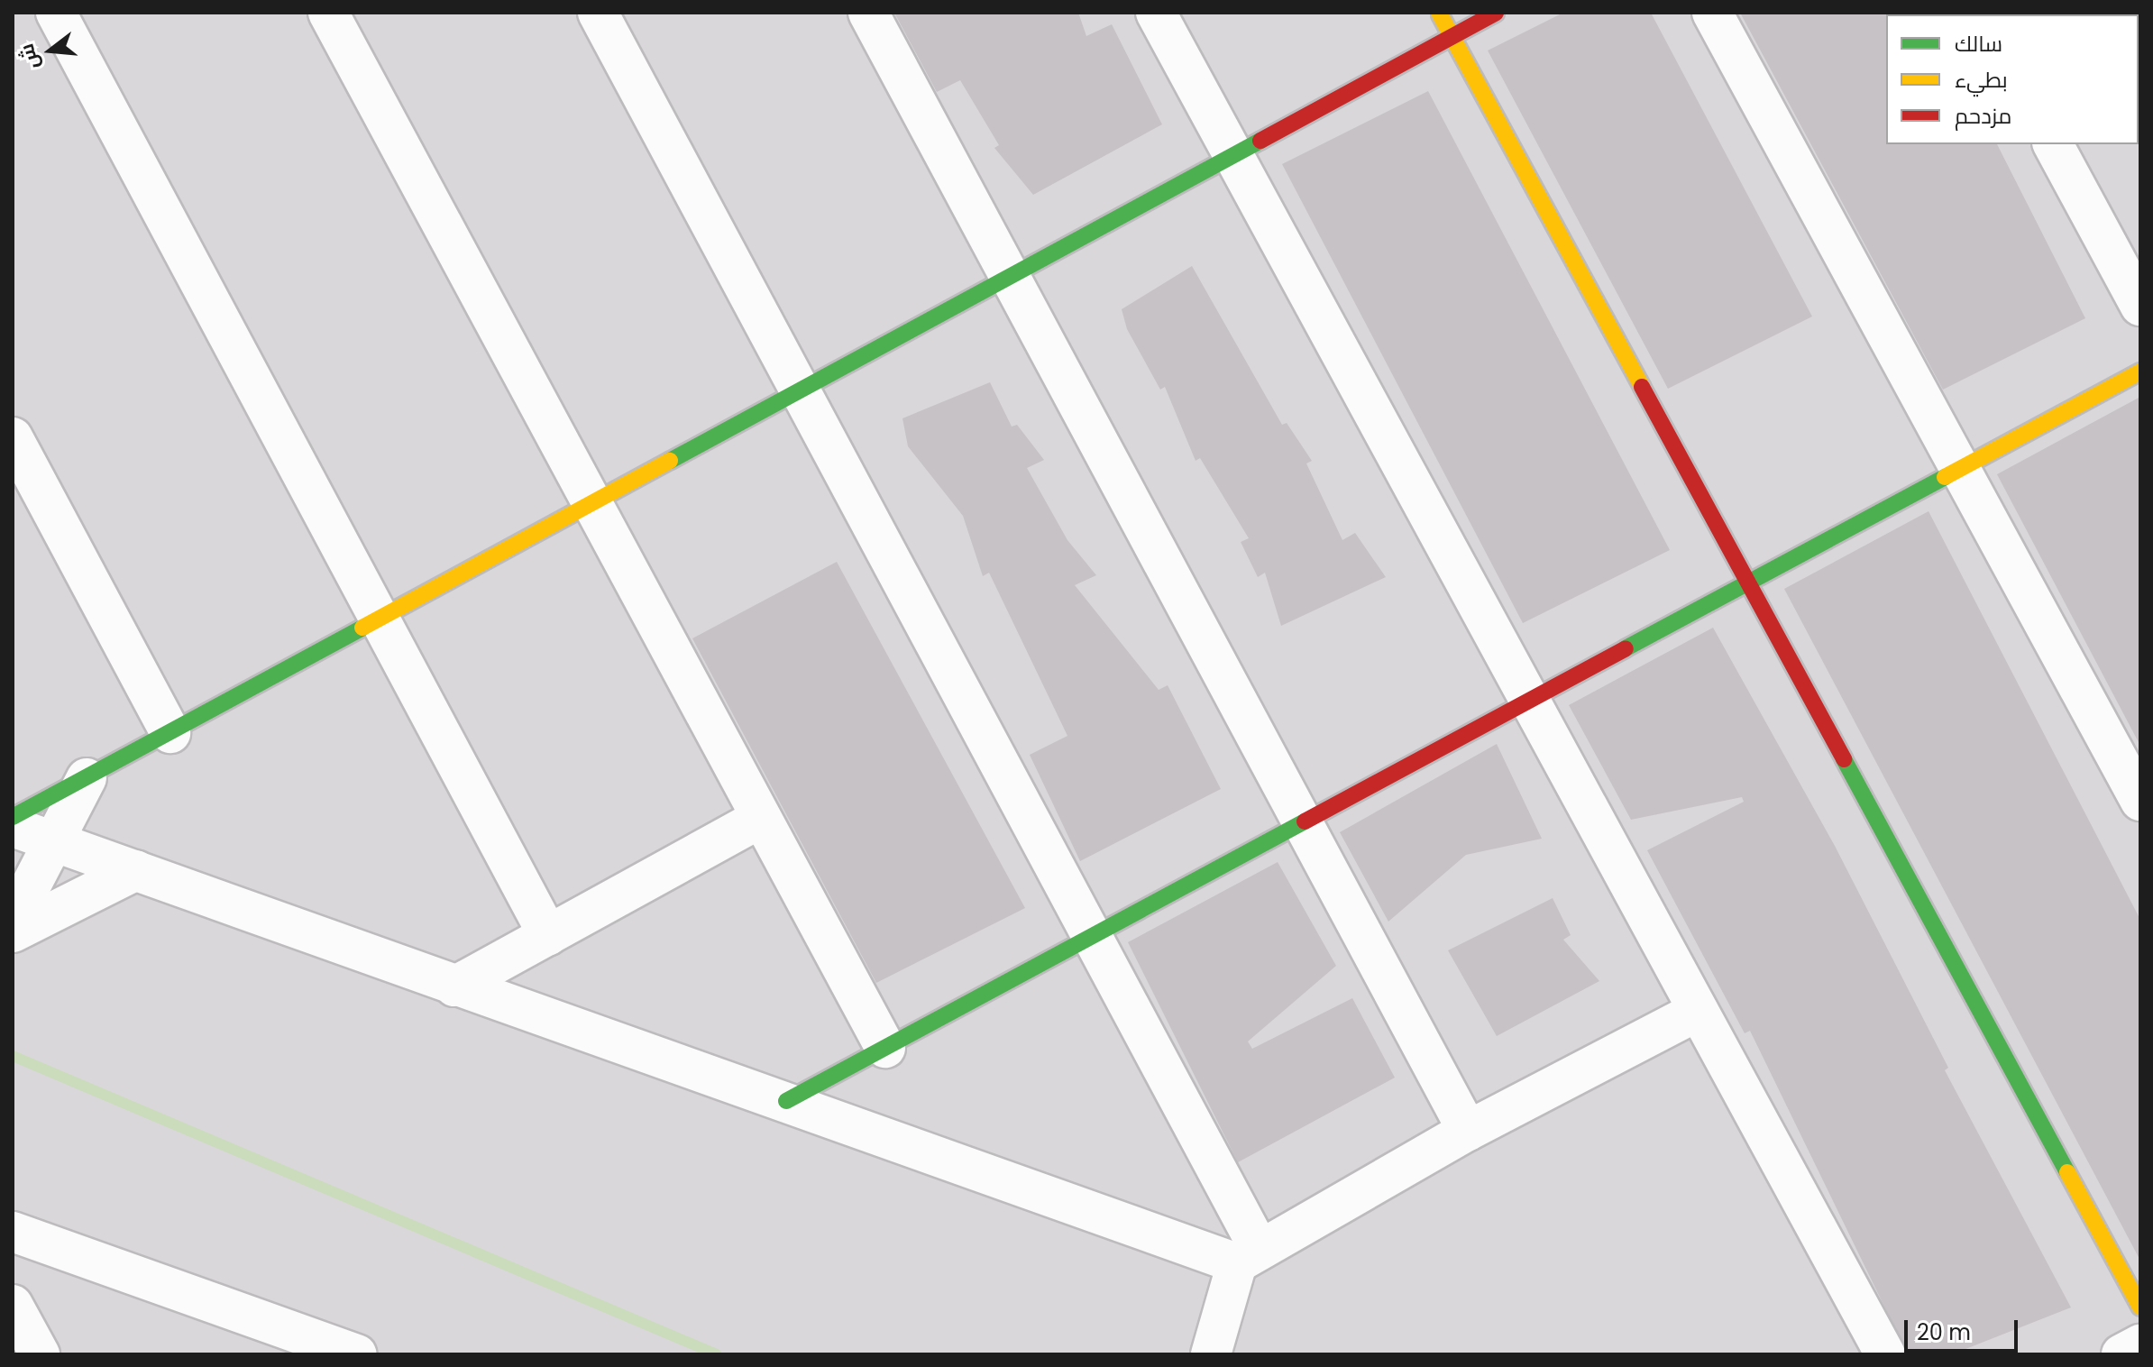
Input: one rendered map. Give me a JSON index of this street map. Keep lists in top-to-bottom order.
{
  "legend": ["سالك", "بطيء", "مزدحم"],
  "scale_bar": "20 m",
  "north": "left"
}
